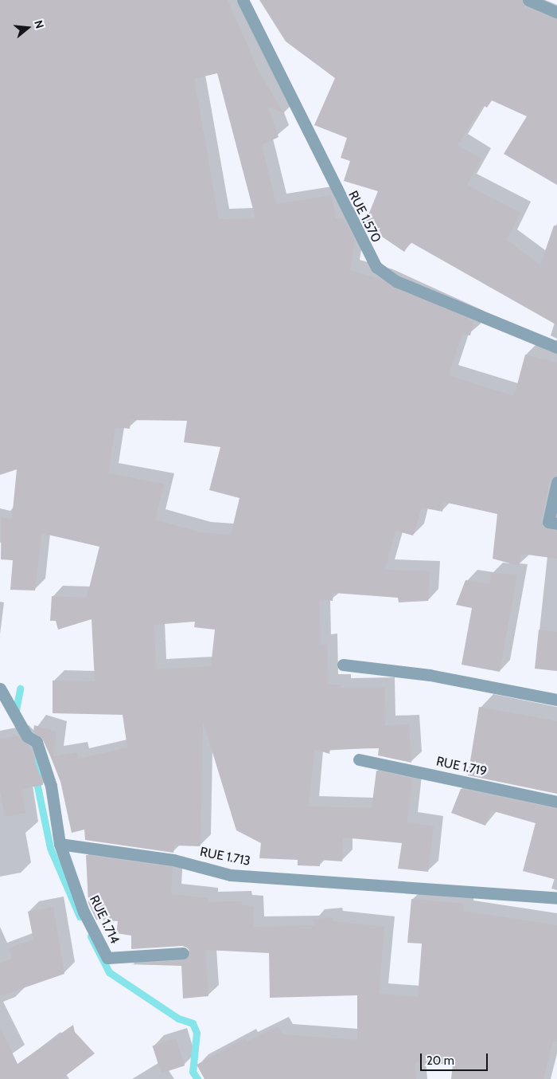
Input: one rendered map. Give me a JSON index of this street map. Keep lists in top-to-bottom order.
{
  "streets": {
    "street": [
      "RUE 1.570",
      "RUE 1.719",
      "RUE 1.713",
      "RUE 1.714"
    ]
  },
  "crossings": [
    ["RUE 1.713", "RUE 1.714"]
  ],
  "scale_bar": "20 m",
  "north": "right"
}
